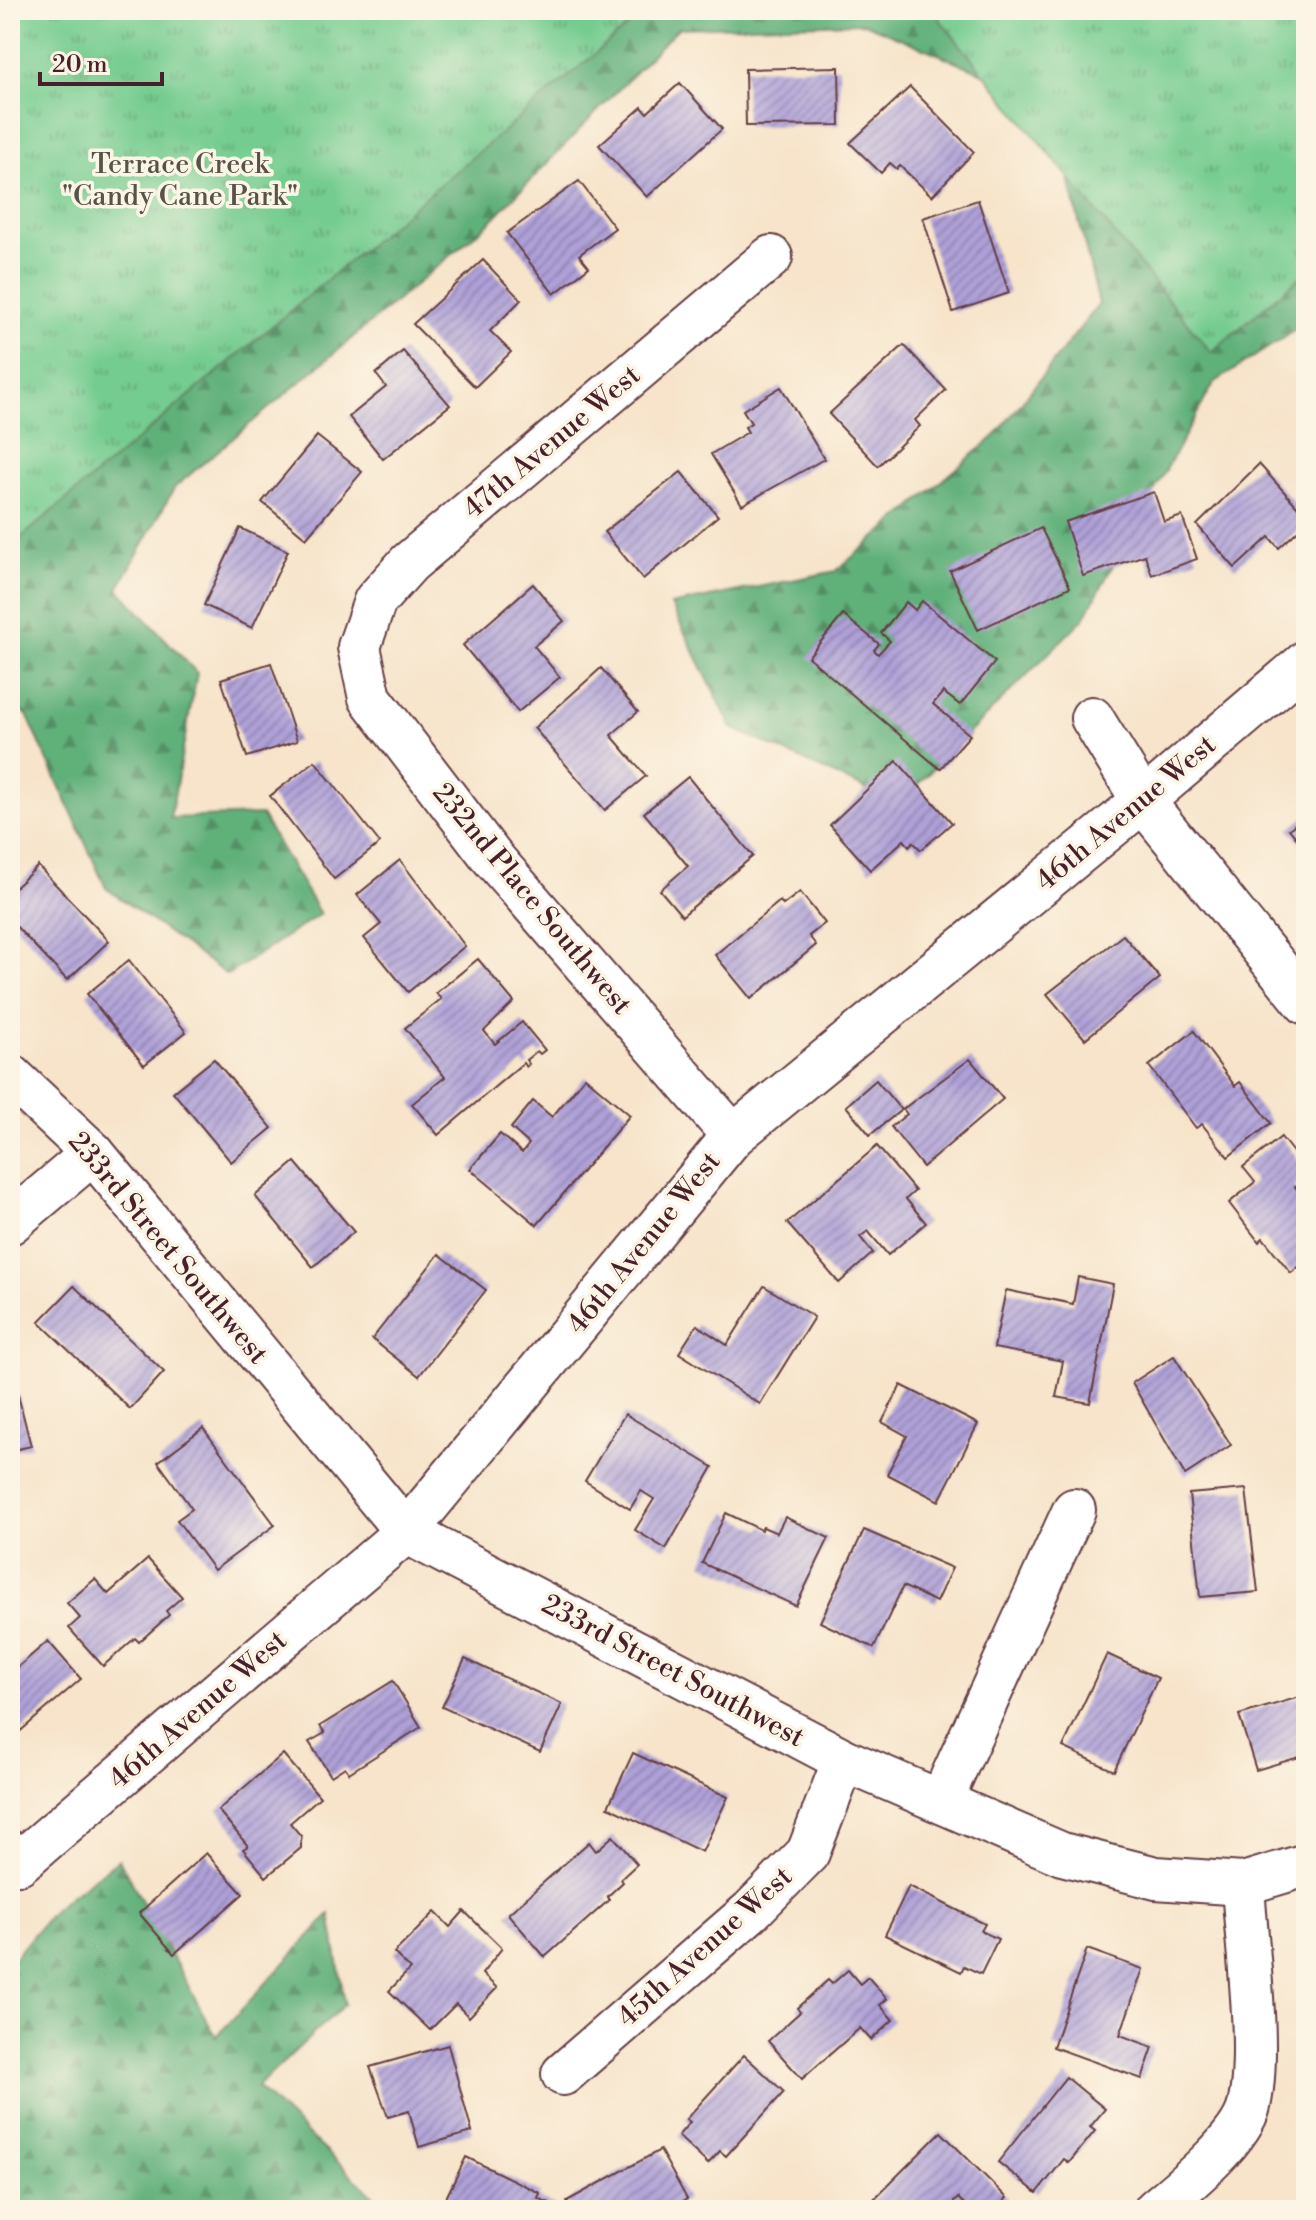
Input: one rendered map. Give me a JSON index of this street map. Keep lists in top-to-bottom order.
{
  "streets": {
    "street": [
      "47th Avenue West",
      "46th Avenue West",
      "232nd Place Southwest",
      "233rd Street Southwest",
      "45th Avenue West"
    ]
  },
  "crossings": [
    ["47th Avenue West", "232nd Place Southwest"],
    ["46th Avenue West", "232nd Place Southwest"],
    ["46th Avenue West", "233rd Street Southwest"],
    ["233rd Street Southwest", "45th Avenue West"]
  ],
  "parks": ["Terrace Creek \"Candy Cane Park\""],
  "scale_bar": "20 m"
}
